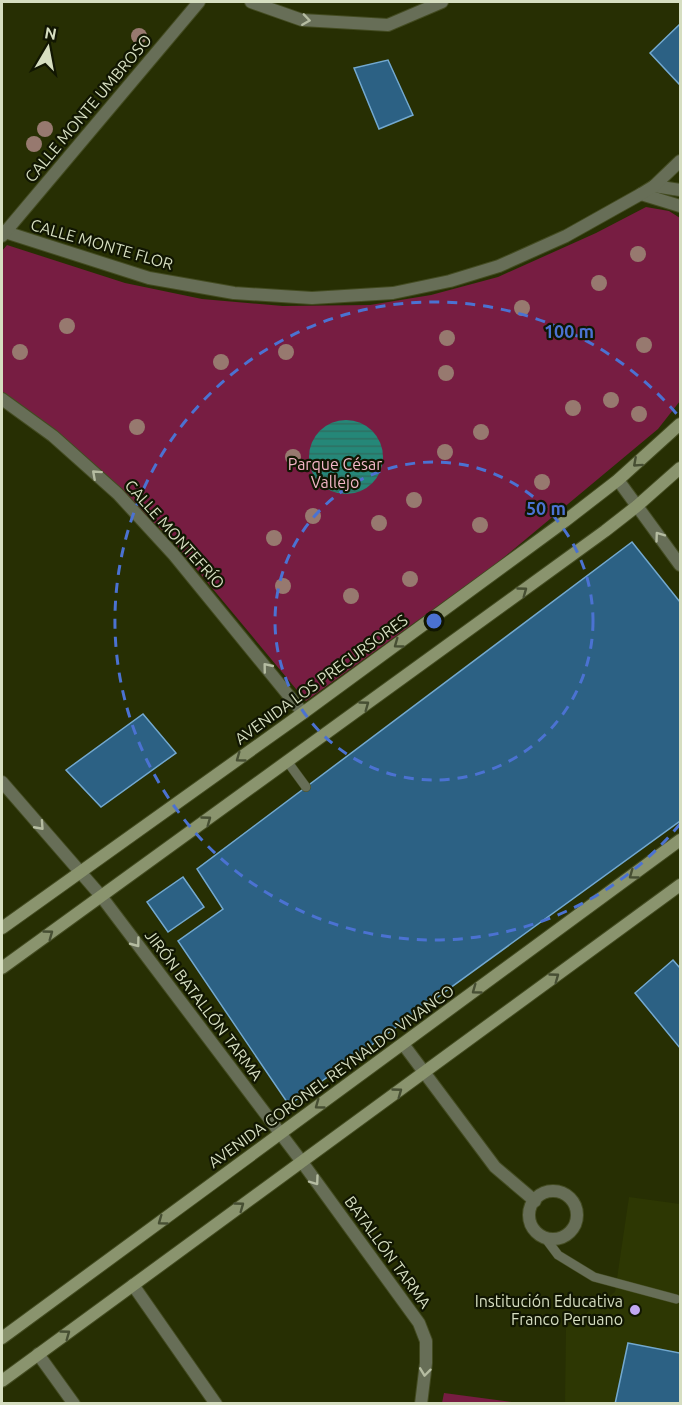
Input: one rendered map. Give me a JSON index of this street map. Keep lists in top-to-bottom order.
{
  "streets": {
    "street": [
      "CALLE MONTE UMBROSO",
      "CALLE MONTE FLOR",
      "CALLE MONTEFRÍO",
      "AVENIDA LOS PRECURSORES",
      "JIRÓN BATALLÓN TARMA",
      "AVENIDA CORONEL REYNALDO VIVANCO",
      "BATALLÓN TARMA"
    ]
  },
  "crossings": [
    ["CALLE MONTE UMBROSO", "CALLE MONTE FLOR"],
    ["CALLE MONTEFRÍO", "AVENIDA LOS PRECURSORES"],
    ["JIRÓN BATALLÓN TARMA", "AVENIDA CORONEL REYNALDO VIVANCO"],
    ["JIRÓN BATALLÓN TARMA", "BATALLÓN TARMA"],
    ["AVENIDA CORONEL REYNALDO VIVANCO", "BATALLÓN TARMA"]
  ],
  "one_way": ["CALLE MONTEFRÍO", "JIRÓN BATALLÓN TARMA", "BATALLÓN TARMA"],
  "parks": ["Parque César Vallejo"],
  "places": ["Institución Educativa Franco Peruano"],
  "north": "top",
  "rings": ["100 m", "50 m"]
}
